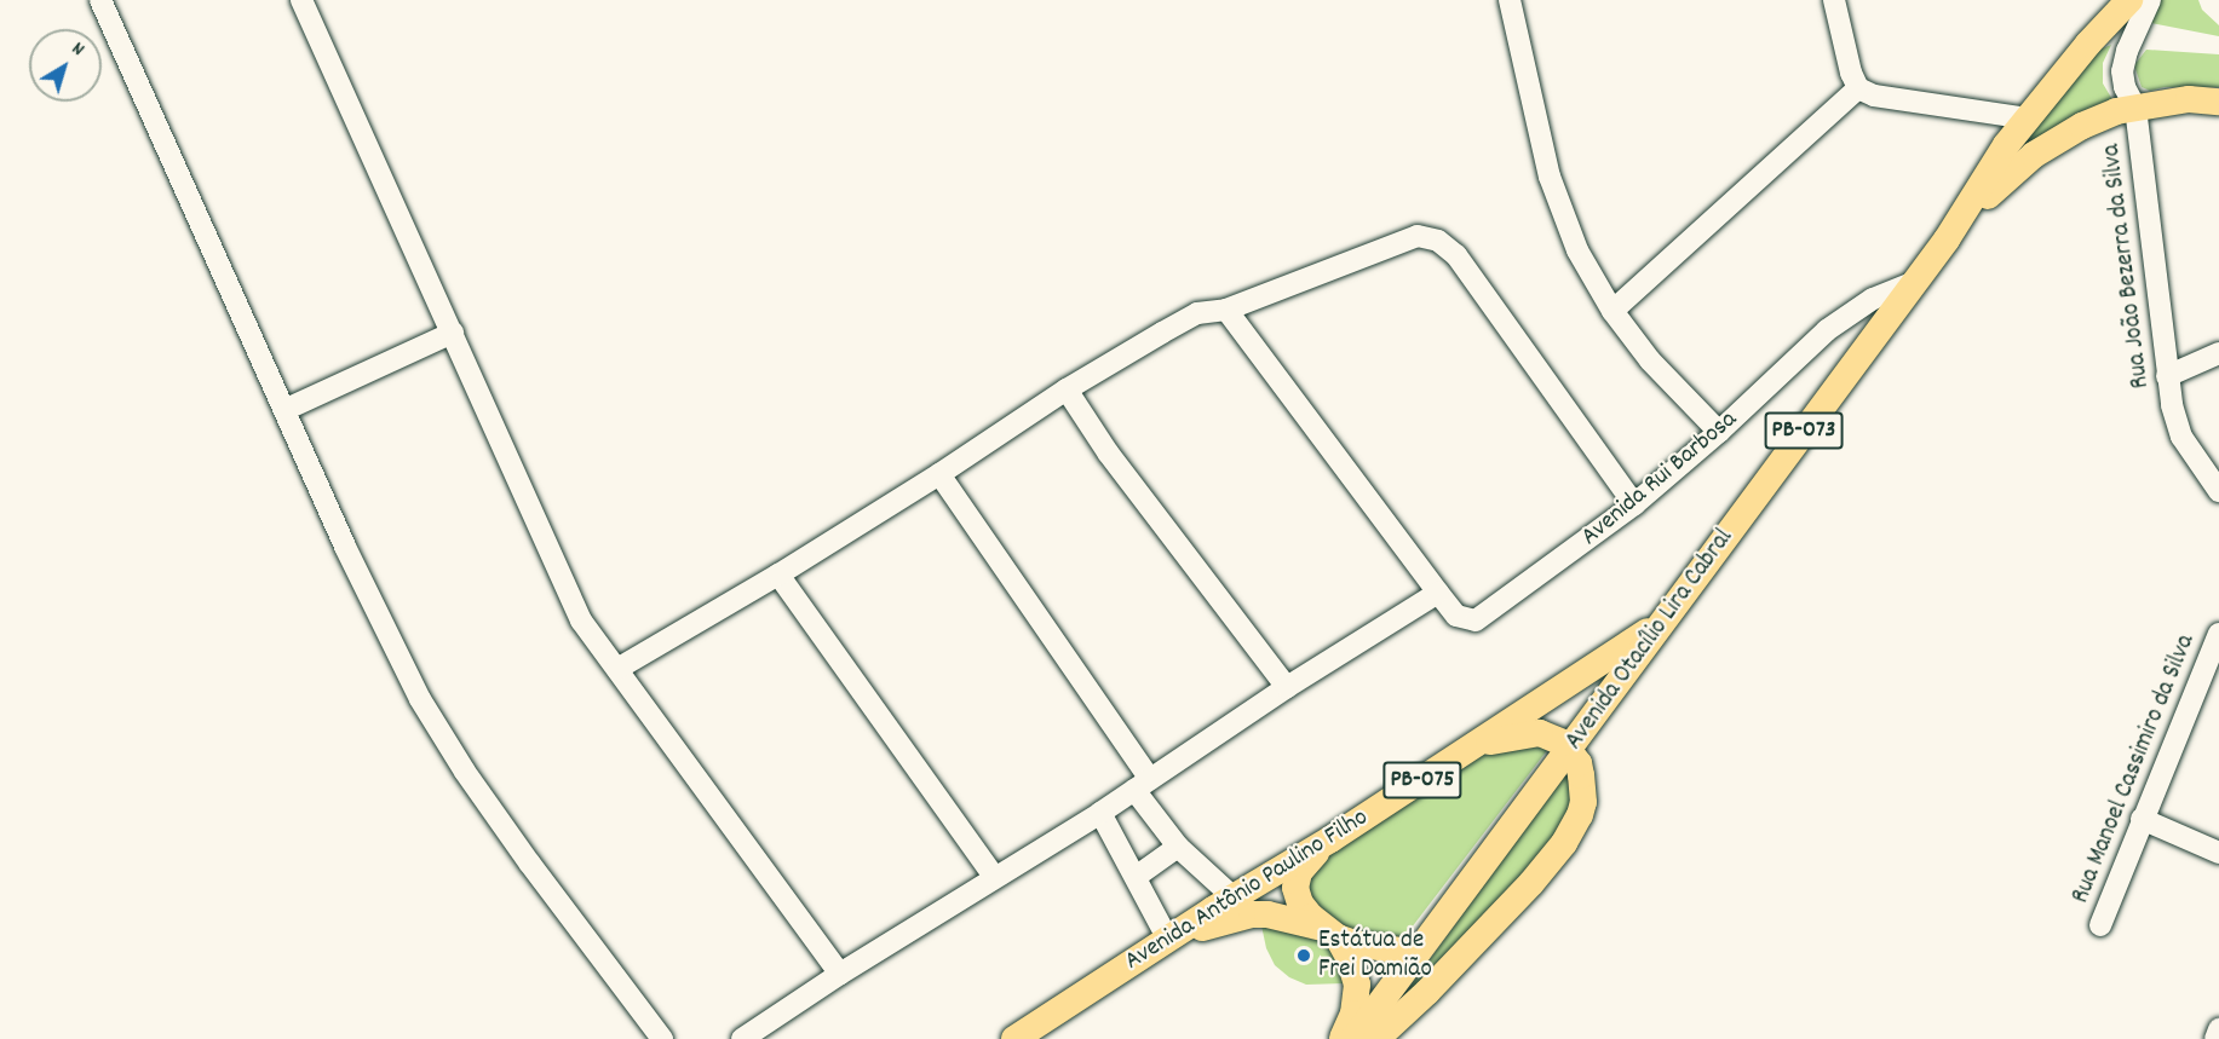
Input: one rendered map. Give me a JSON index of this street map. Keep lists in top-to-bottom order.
{
  "streets": {
    "main road": [
      "PB-073",
      "Avenida Otacílio Lira Cabral",
      "PB-075",
      "Avenida Antônio Paulino Filho"
    ],
    "street": ["Rua João Bezerra da Silva", "Avenida Rui Barbosa", "Rua Manoel Cassimiro da Silva"]
  },
  "crossings": [
    ["Rua João Bezerra da Silva", "PB-073"],
    ["Rua João Bezerra da Silva", "Avenida Otacílio Lira Cabral"],
    ["PB-073", "Avenida Otacílio Lira Cabral"],
    ["Avenida Rui Barbosa", "Avenida Otacílio Lira Cabral"],
    ["Avenida Otacílio Lira Cabral", "Avenida Antônio Paulino Filho"]
  ],
  "places": ["Estátua de Frei Damião"],
  "north": "top right"
}
